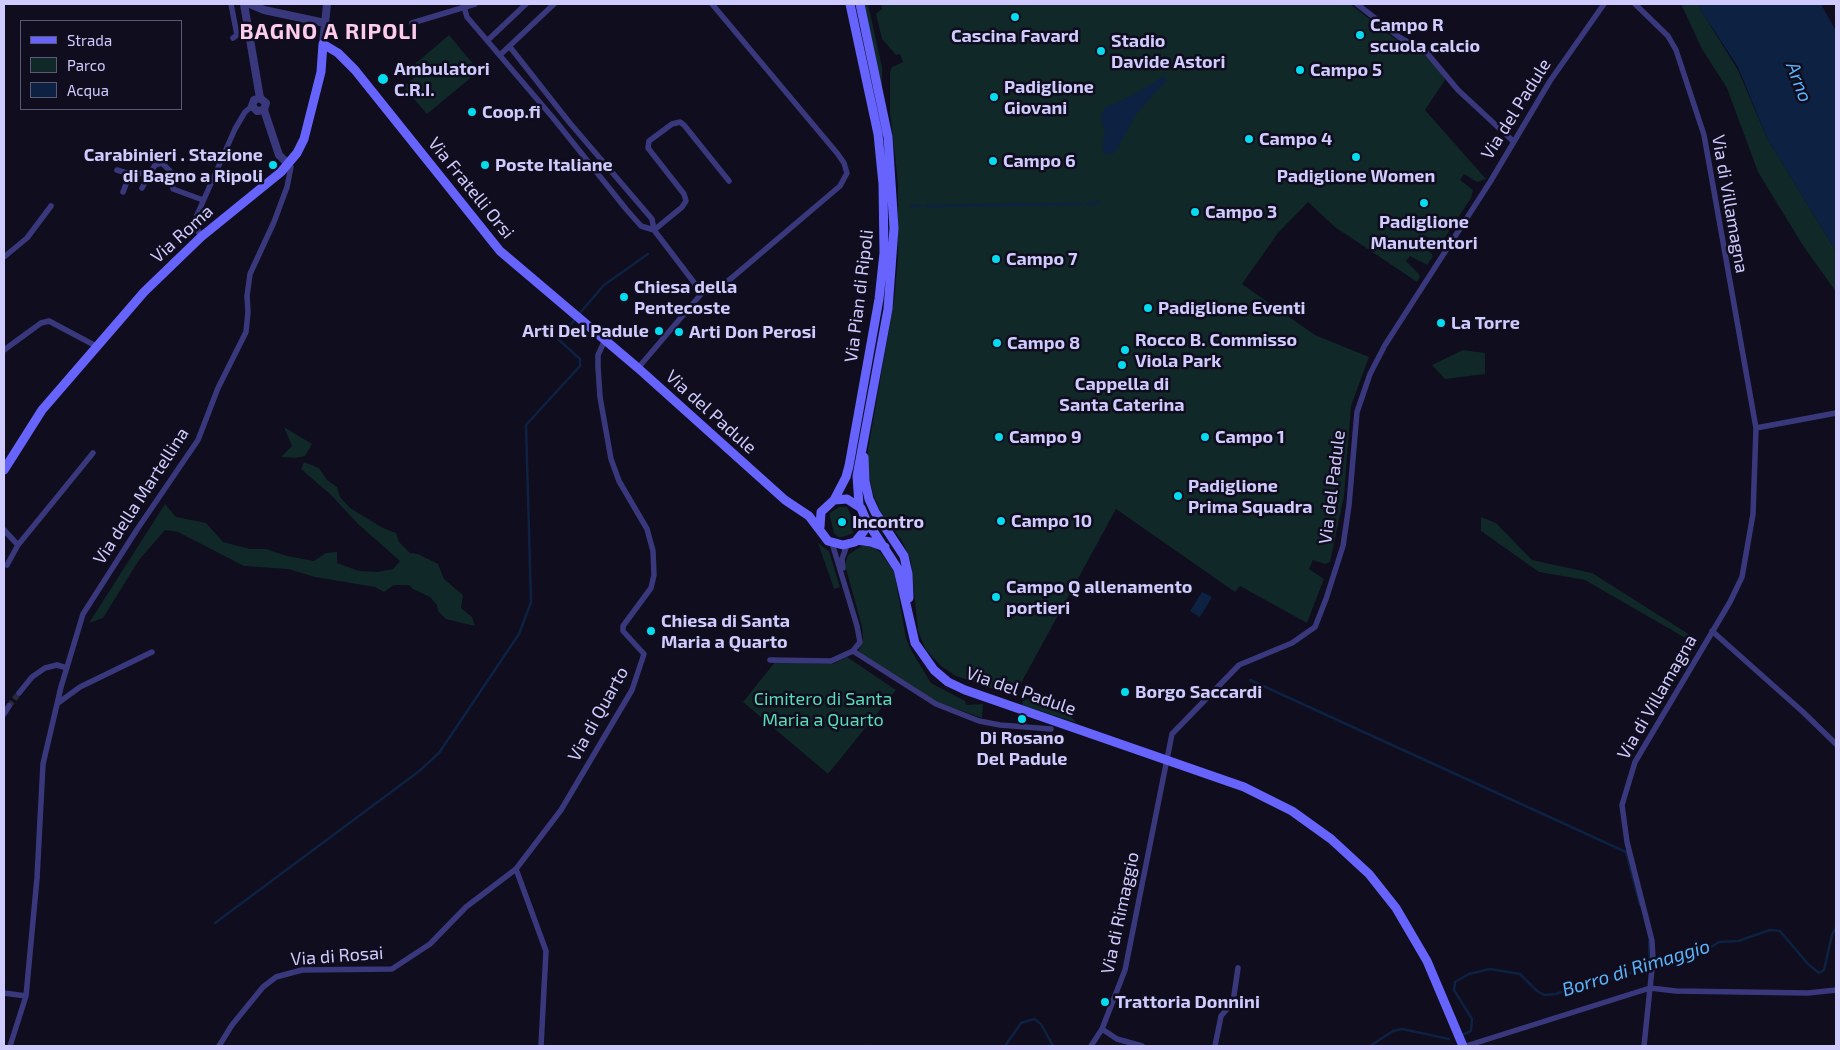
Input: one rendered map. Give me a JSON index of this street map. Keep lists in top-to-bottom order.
{
  "streets": {
    "main road": [
      "Via del Padule",
      "Via Fratelli Orsi",
      "Via Roma",
      "Via Pian di Ripoli"
    ],
    "street": [
      "Via di Villamagna",
      "Via della Martellina",
      "Via di Quarto",
      "Via di Rimaggio",
      "Via di Rosai"
    ]
  },
  "crossings": [
    ["Via del Padule", "Via Fratelli Orsi"],
    ["Via del Padule", "Via Pian di Ripoli"],
    ["Via del Padule", "Via di Quarto"],
    ["Via del Padule", "Via di Rimaggio"],
    ["Via Fratelli Orsi", "Via Roma"],
    ["Via Fratelli Orsi", "Via di Quarto"],
    ["Via Roma", "Via della Martellina"],
    ["Via di Quarto", "Via di Rosai"]
  ],
  "districts": ["BAGNO A RIPOLI"],
  "water": ["Arno", "Borro di Rimaggio"],
  "parks": ["Cimitero di Santa Maria a Quarto"],
  "places": [
    "Cascina Favard",
    "Campo R scuola calcio",
    "Stadio Davide Astori",
    "Campo 5",
    "Ambulatori C.R.I.",
    "Padiglione Giovani",
    "Coop.fi",
    "Campo 4",
    "Padiglione Women",
    "Campo 6",
    "Carabinieri . Stazione di Bagno a Ripoli",
    "Poste Italiane",
    "Padiglione Manutentori",
    "Campo 3",
    "Campo 7",
    "Chiesa della Pentecoste",
    "Padiglione Eventi",
    "La Torre",
    "Arti Del Padule",
    "Arti Don Perosi",
    "Campo 8",
    "Rocco B. Commisso Viola Park",
    "Cappella di Santa Caterina",
    "Campo 9",
    "Campo 1",
    "Padiglione Prima Squadra",
    "Campo 10",
    "Incontro",
    "Campo Q allenamento portieri",
    "Chiesa di Santa Maria a Quarto",
    "Borgo Saccardi",
    "Di Rosano Del Padule",
    "Trattoria Donnini"
  ],
  "legend": ["Strada", "Parco", "Acqua"]
}
